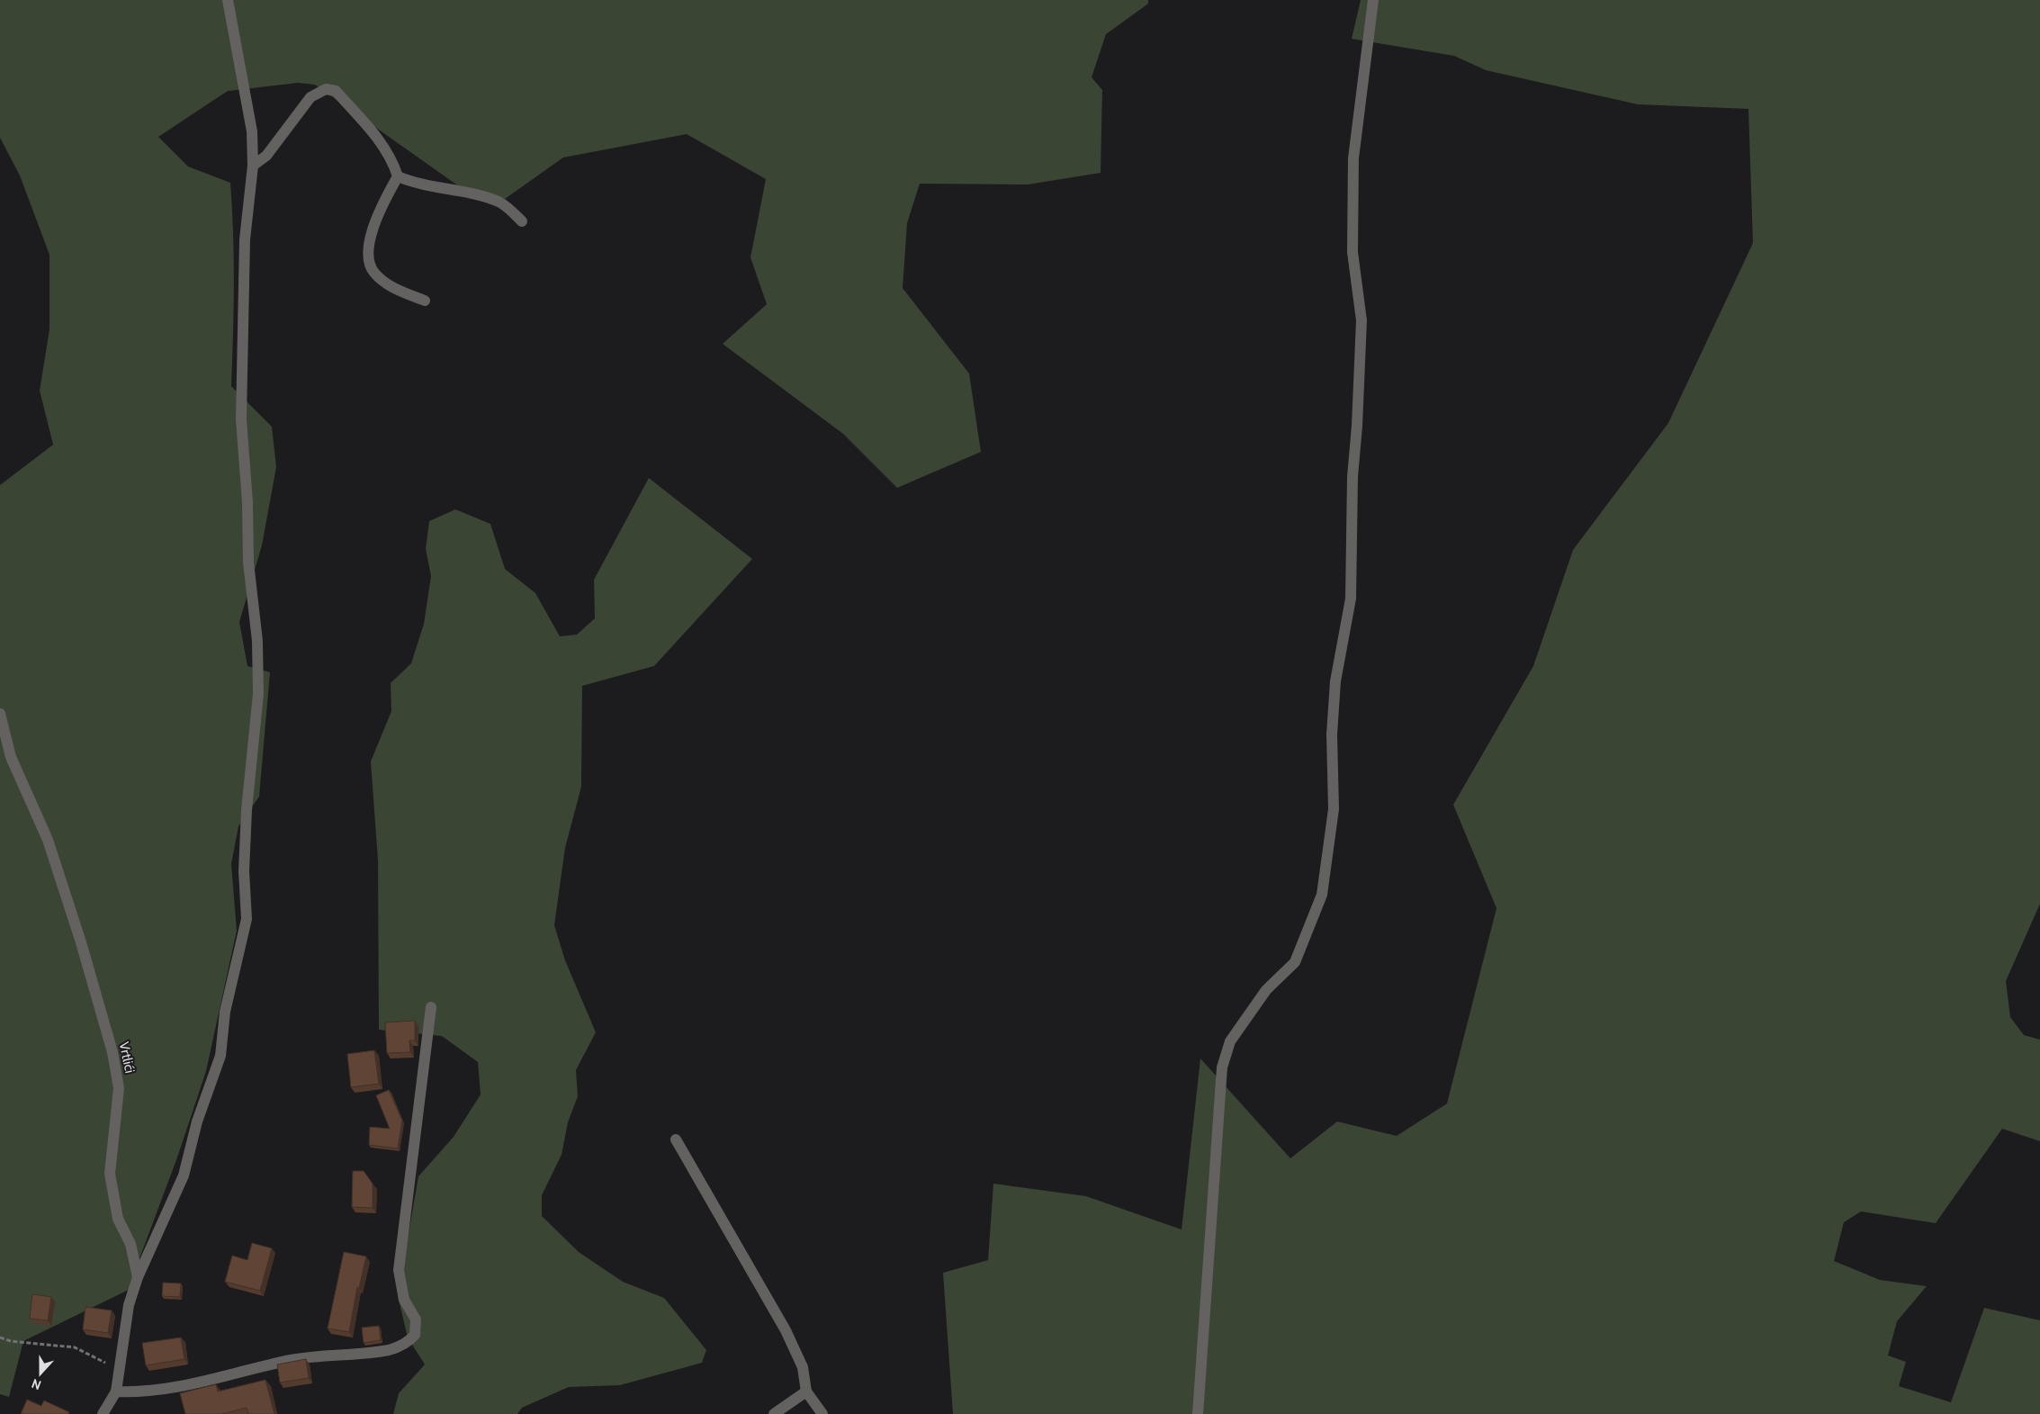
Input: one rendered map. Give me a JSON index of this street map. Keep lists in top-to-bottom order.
{
  "streets": {
    "street": ["Vrtlići"]
  },
  "north": "bottom"
}
